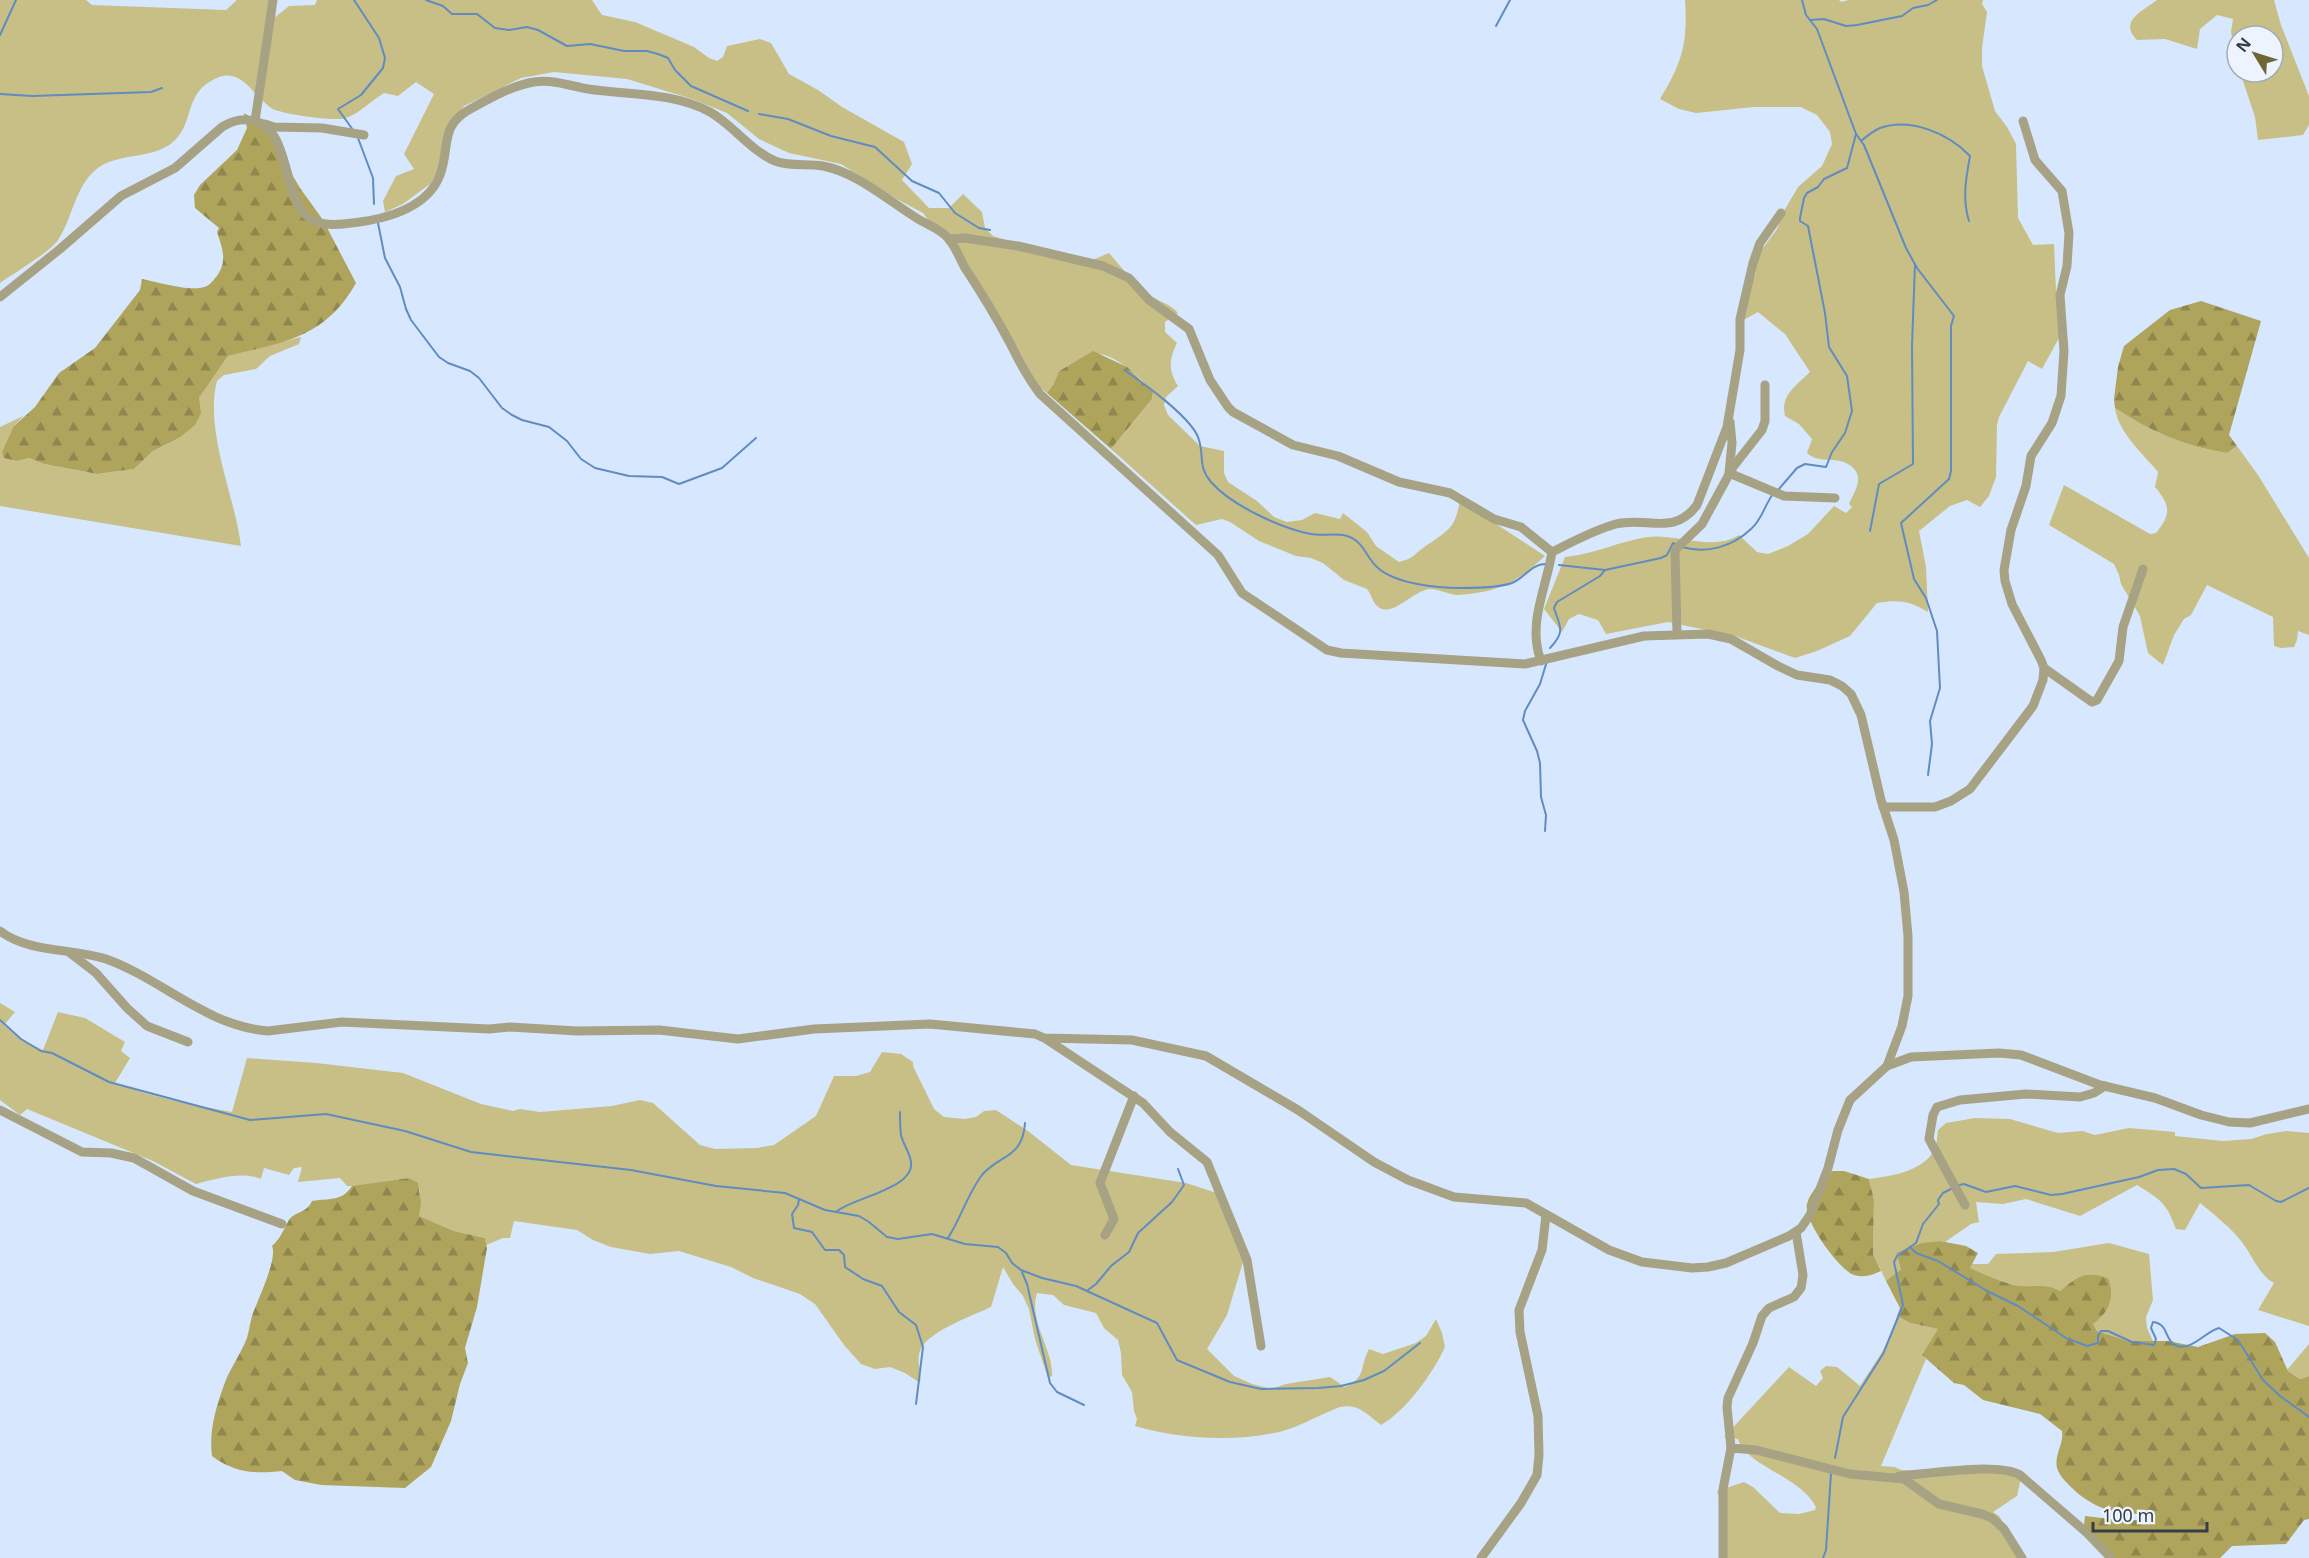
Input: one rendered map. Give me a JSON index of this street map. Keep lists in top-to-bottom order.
{
  "scale_bar": "100 m",
  "north": "top left"
}
